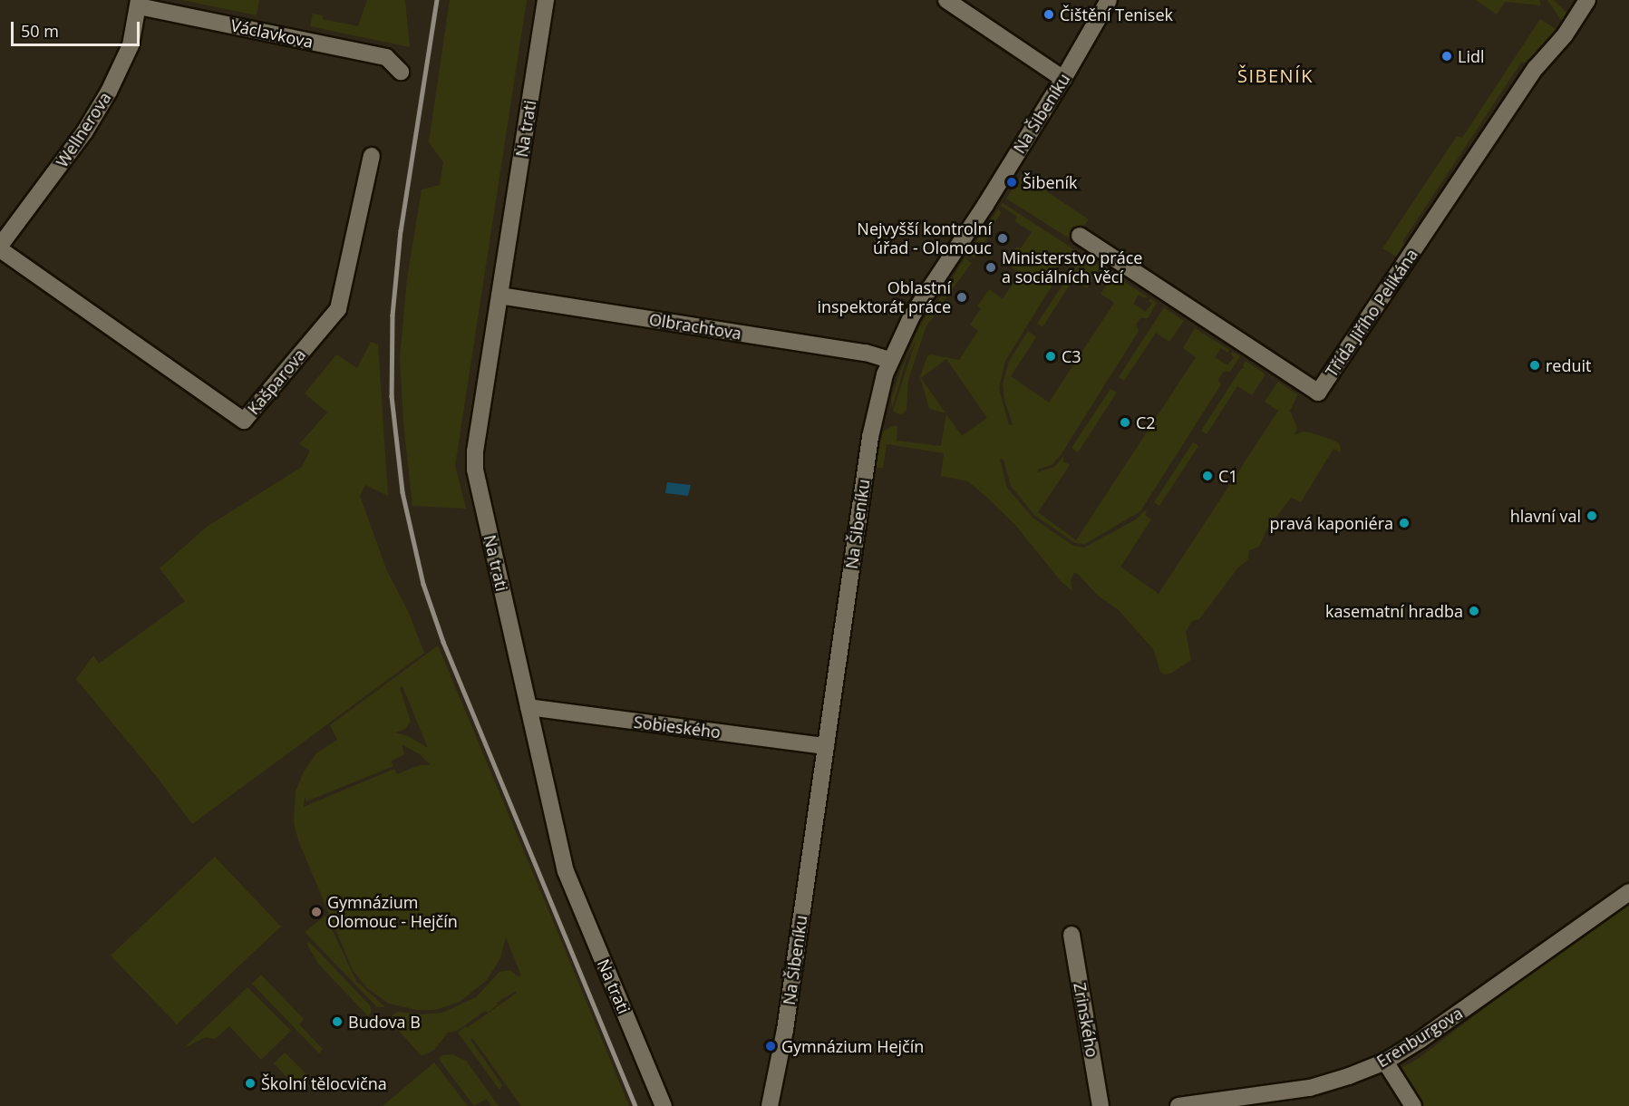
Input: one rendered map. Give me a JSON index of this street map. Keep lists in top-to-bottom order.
{
  "streets": {
    "street": [
      "Václavkova",
      "Na Šibeníku",
      "Na trati",
      "Wellnerova",
      "Třída Jiřího Pelikána",
      "Olbrachtova",
      "Kašparova",
      "Sobieského",
      "Zrinského",
      "Erenburgova"
    ]
  },
  "crossings": [
    ["Václavkova", "Wellnerova"],
    ["Na Šibeníku", "Olbrachtova"],
    ["Na Šibeníku", "Sobieského"],
    ["Na trati", "Olbrachtova"],
    ["Na trati", "Sobieského"],
    ["Wellnerova", "Kašparova"]
  ],
  "districts": ["ŠIBENÍK"],
  "places": [
    "Čištění Tenisek",
    "Lidl",
    "Šibeník",
    "Nejvyšší kontrolní úřad - Olomouc",
    "Ministerstvo práce a sociálních věcí",
    "Oblastní inspektorát práce",
    "C3",
    "reduit",
    "C2",
    "C1",
    "hlavní val",
    "pravá kaponiéra",
    "kasematní hradba",
    "Gymnázium Olomouc - Hejčín",
    "Budova B",
    "Gymnázium Hejčín",
    "Školní tělocvična"
  ],
  "scale_bar": "50 m"
}
